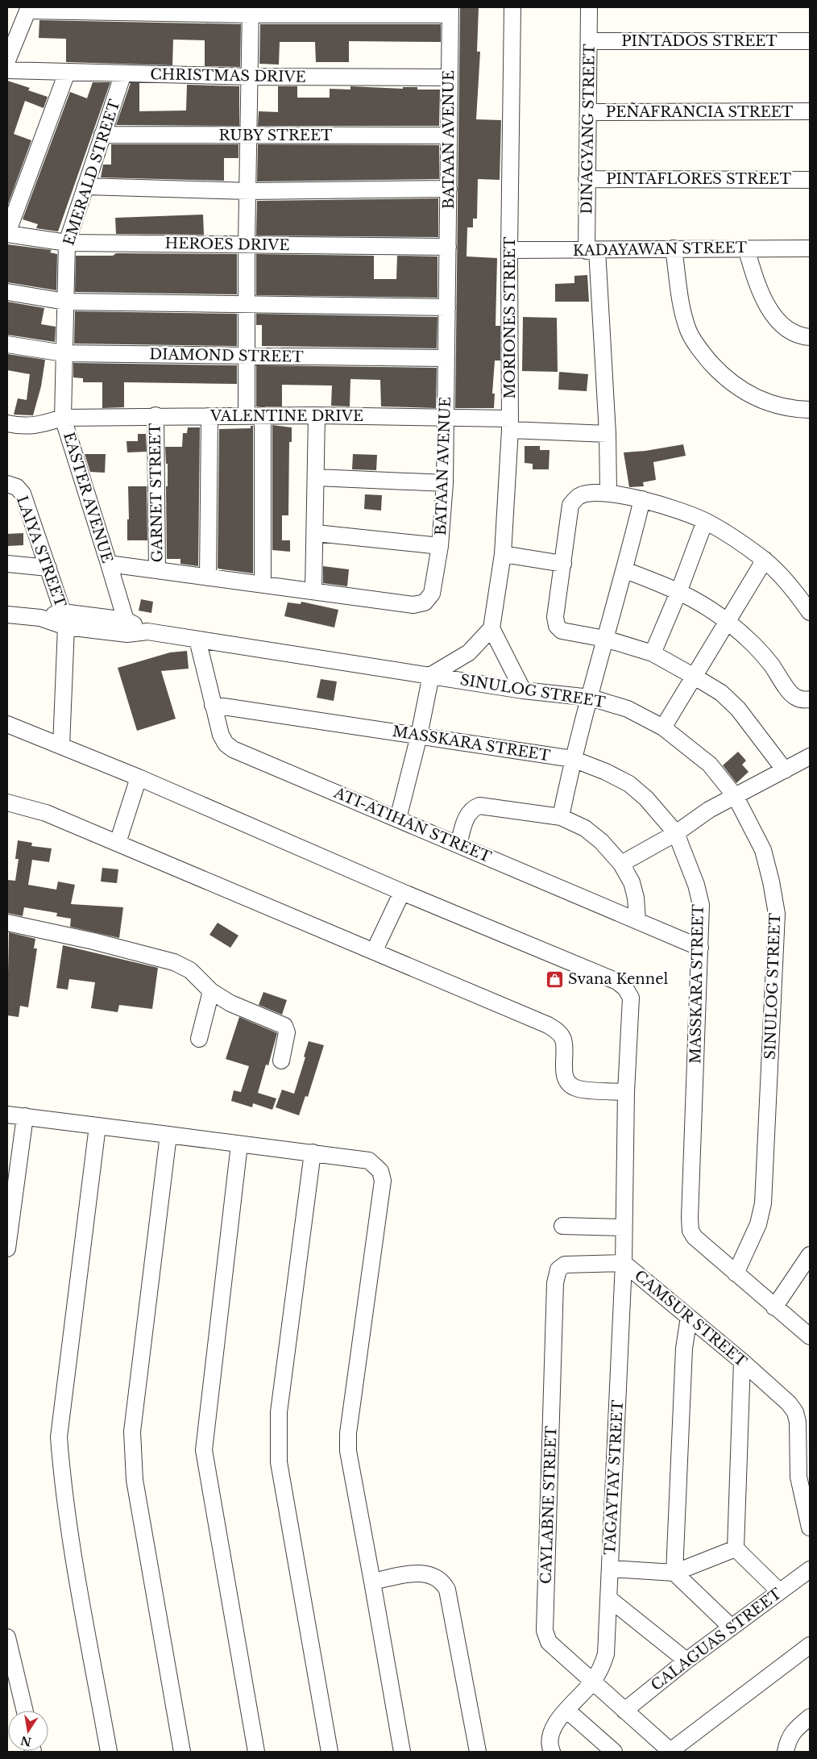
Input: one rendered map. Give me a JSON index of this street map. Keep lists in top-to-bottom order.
{
  "streets": {
    "street": [
      "PINTADOS STREET",
      "CHRISTMAS DRIVE",
      "PEÑAFRANCIA STREET",
      "DINAGYANG STREET",
      "RUBY STREET",
      "BATAAN AVENUE",
      "EMERALD STREET",
      "PINTAFLORES STREET",
      "HEROES DRIVE",
      "KADAYAWAN STREET",
      "MORIONES STREET",
      "DIAMOND STREET",
      "VALENTINE DRIVE",
      "GARNET STREET",
      "EASTER AVENUE",
      "LAIYA STREET",
      "SINULOG STREET",
      "MASSKARA STREET",
      "ATI-ATIHAN STREET",
      "CAMSUR STREET",
      "TAGAYTAY STREET",
      "CAYLABNE STREET",
      "CALAGUAS STREET"
    ]
  },
  "crossings": [
    ["PINTADOS STREET", "DINAGYANG STREET"],
    ["CHRISTMAS DRIVE", "BATAAN AVENUE"],
    ["CHRISTMAS DRIVE", "EMERALD STREET"],
    ["PEÑAFRANCIA STREET", "DINAGYANG STREET"],
    ["DINAGYANG STREET", "PINTAFLORES STREET"],
    ["DINAGYANG STREET", "KADAYAWAN STREET"],
    ["DINAGYANG STREET", "VALENTINE DRIVE"],
    ["RUBY STREET", "BATAAN AVENUE"],
    ["RUBY STREET", "EMERALD STREET"],
    ["BATAAN AVENUE", "HEROES DRIVE"],
    ["BATAAN AVENUE", "DIAMOND STREET"],
    ["BATAAN AVENUE", "VALENTINE DRIVE"],
    ["BATAAN AVENUE", "GARNET STREET"],
    ["BATAAN AVENUE", "EASTER AVENUE"],
    ["EMERALD STREET", "HEROES DRIVE"],
    ["EMERALD STREET", "DIAMOND STREET"],
    ["EMERALD STREET", "VALENTINE DRIVE"],
    ["EMERALD STREET", "EASTER AVENUE"],
    ["KADAYAWAN STREET", "MORIONES STREET"],
    ["MORIONES STREET", "VALENTINE DRIVE"],
    ["VALENTINE DRIVE", "GARNET STREET"],
    ["VALENTINE DRIVE", "EASTER AVENUE"],
    ["EASTER AVENUE", "SINULOG STREET"],
    ["SINULOG STREET", "MASSKARA STREET"],
    ["SINULOG STREET", "ATI-ATIHAN STREET"],
    ["MASSKARA STREET", "ATI-ATIHAN STREET"],
    ["CAMSUR STREET", "TAGAYTAY STREET"],
    ["CAMSUR STREET", "CAYLABNE STREET"],
    ["TAGAYTAY STREET", "CAYLABNE STREET"],
    ["CAYLABNE STREET", "CALAGUAS STREET"]
  ],
  "places": {
    "shop": ["Svana Kennel"]
  },
  "north": "bottom"
}
